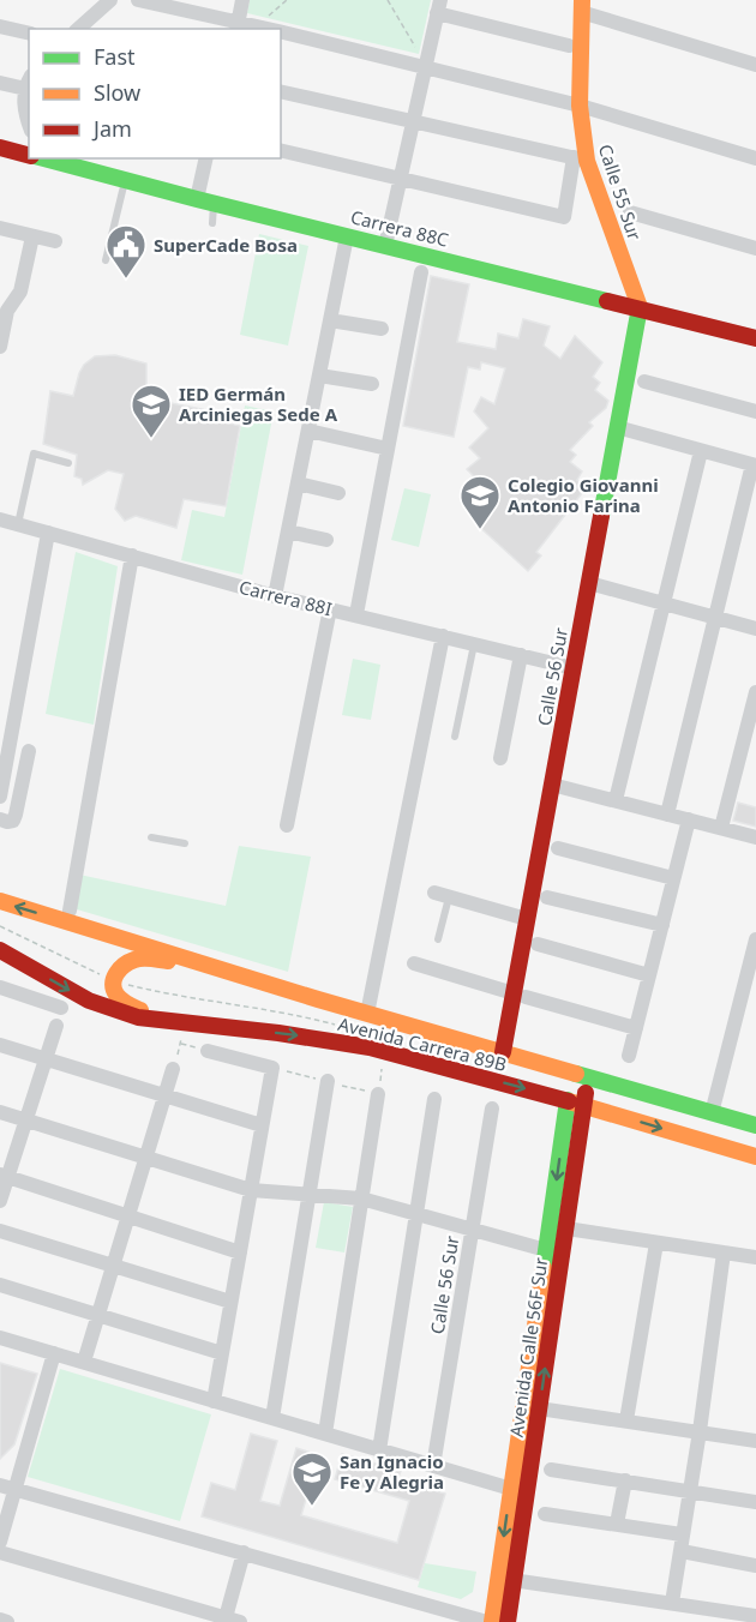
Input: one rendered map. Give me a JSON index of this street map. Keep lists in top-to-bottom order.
{
  "streets": {
    "street": [
      "Calle 55 Sur",
      "Carrera 88C",
      "Carrera 88I",
      "Calle 56 Sur",
      "Avenida Carrera 89B",
      "Avenida Calle 56F Sur"
    ]
  },
  "crossings": [
    ["Calle 55 Sur", "Carrera 88C"],
    ["Calle 55 Sur", "Calle 56 Sur"],
    ["Carrera 88C", "Calle 56 Sur"],
    ["Carrera 88I", "Calle 56 Sur"],
    ["Calle 56 Sur", "Avenida Carrera 89B"],
    ["Avenida Carrera 89B", "Avenida Calle 56F Sur"]
  ],
  "places": {
    "public building": ["SuperCade Bosa"],
    "school or university": ["IED Germán Arciniegas Sede A", "Colegio Giovanni Antonio Farina", "San Ignacio Fe y Alegria"]
  },
  "legend": ["Fast", "Slow", "Jam"]
}
